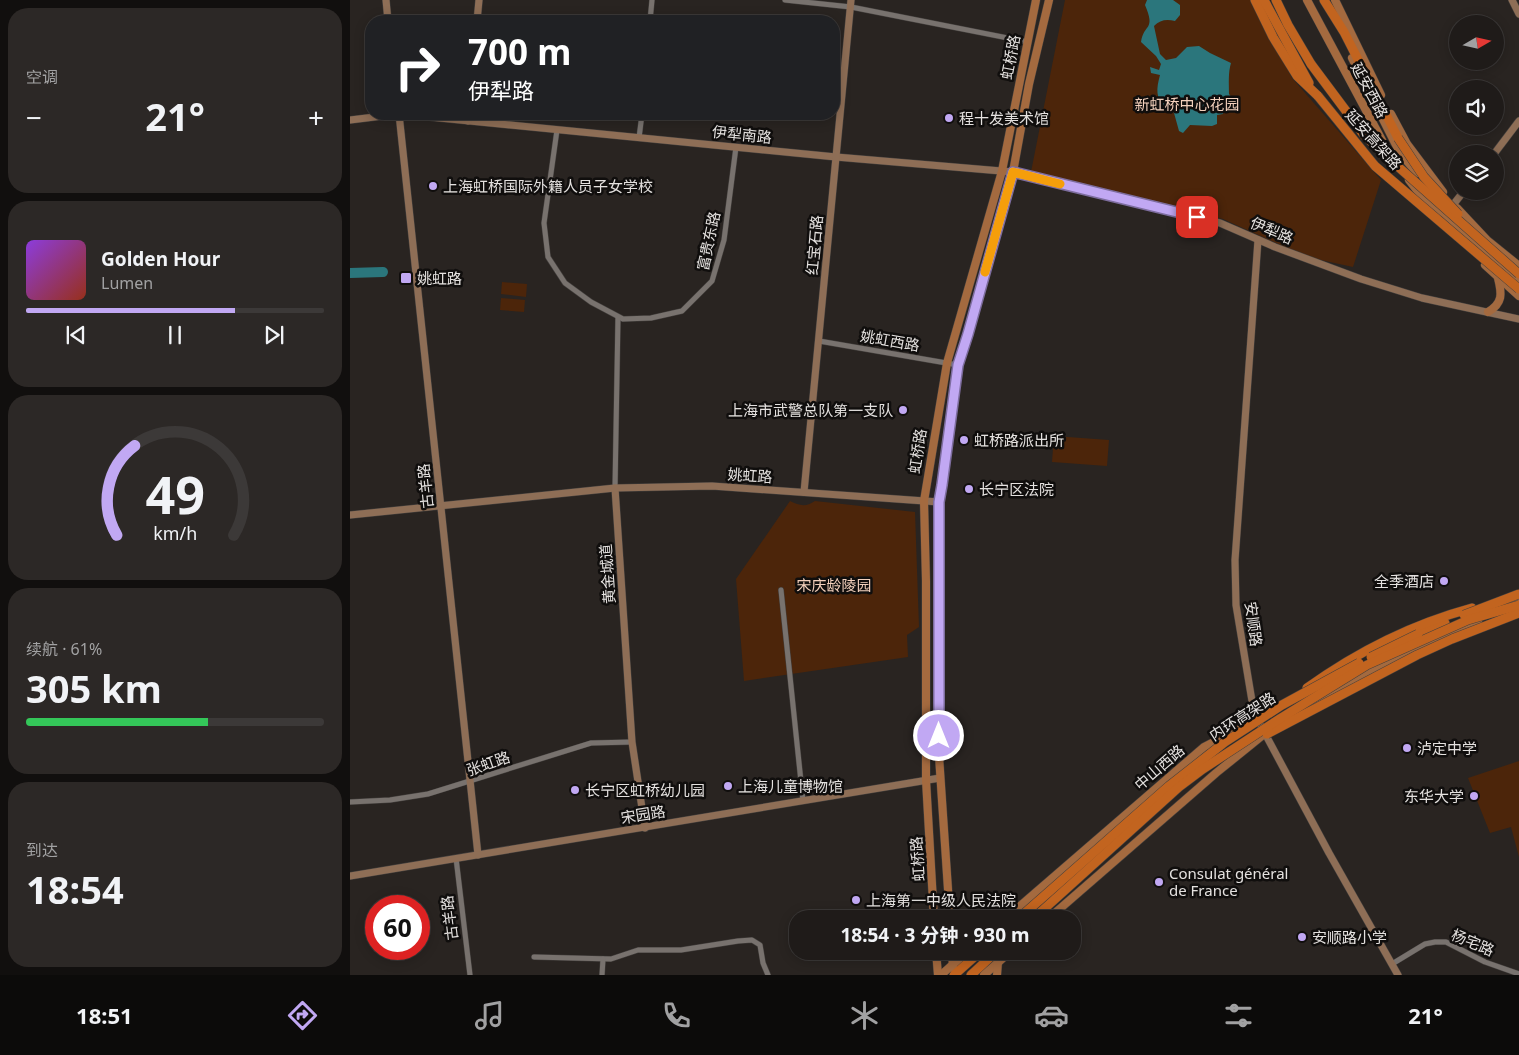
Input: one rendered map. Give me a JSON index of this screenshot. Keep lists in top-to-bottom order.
{
  "streets": {
    "highway": ["延安高架路", "内环高架路"],
    "main road": ["虹桥路", "延安西路", "中山西路"],
    "street": [
      "伊犁南路",
      "伊犁路",
      "富贵东路",
      "红宝石路",
      "姚虹西路",
      "姚虹路",
      "古羊路",
      "黄金城道",
      "安顺路",
      "张虹路",
      "宋园路",
      "杨宅路"
    ]
  },
  "crossings": [
    ["虹桥路", "伊犁南路"],
    ["虹桥路", "伊犁路"],
    ["虹桥路", "姚虹西路"],
    ["虹桥路", "姚虹路"],
    ["虹桥路", "宋园路"],
    ["延安西路", "延安高架路"],
    ["伊犁南路", "伊犁路"],
    ["伊犁南路", "富贵东路"],
    ["伊犁南路", "红宝石路"],
    ["伊犁路", "安顺路"],
    ["富贵东路", "黄金城道"],
    ["红宝石路", "姚虹西路"],
    ["红宝石路", "姚虹路"],
    ["姚虹路", "古羊路"],
    ["姚虹路", "黄金城道"],
    ["古羊路", "张虹路"],
    ["古羊路", "宋园路"],
    ["黄金城道", "张虹路"],
    ["黄金城道", "宋园路"],
    ["安顺路", "中山西路"],
    ["安顺路", "杨宅路"],
    ["内环高架路", "中山西路"]
  ],
  "parks": ["新虹桥中心花园", "宋庆龄陵园"],
  "places": {
    "other": [
      "程十发美术馆",
      "上海虹桥国际外籍人员子女学校",
      "上海市武警总队第一支队",
      "虹桥路派出所",
      "长宁区法院",
      "全季酒店",
      "泸定中学",
      "上海儿童博物馆",
      "长宁区虹桥幼儿园",
      "东华大学",
      "Consulat général de France",
      "上海第一中级人民法院",
      "安顺路小学"
    ],
    "transit": ["姚虹路"]
  },
  "north": "right",
  "page": {
    "tile": [
      "空调",
      ["续航 · 61%", "305 km"],
      ["到达", "18:54"]
    ],
    "turn": ["700 m", "伊犁路"],
    "heat": ["−", "21°", "+"],
    "song": ["Golden Hour", "Lumen"],
    "limit": "60",
    "trip": "18:54 · 3 分钟 · 930 m",
    "tabs": ["18:51", "21°"],
    "gauge": ["49", "km/h"]
  }
}
